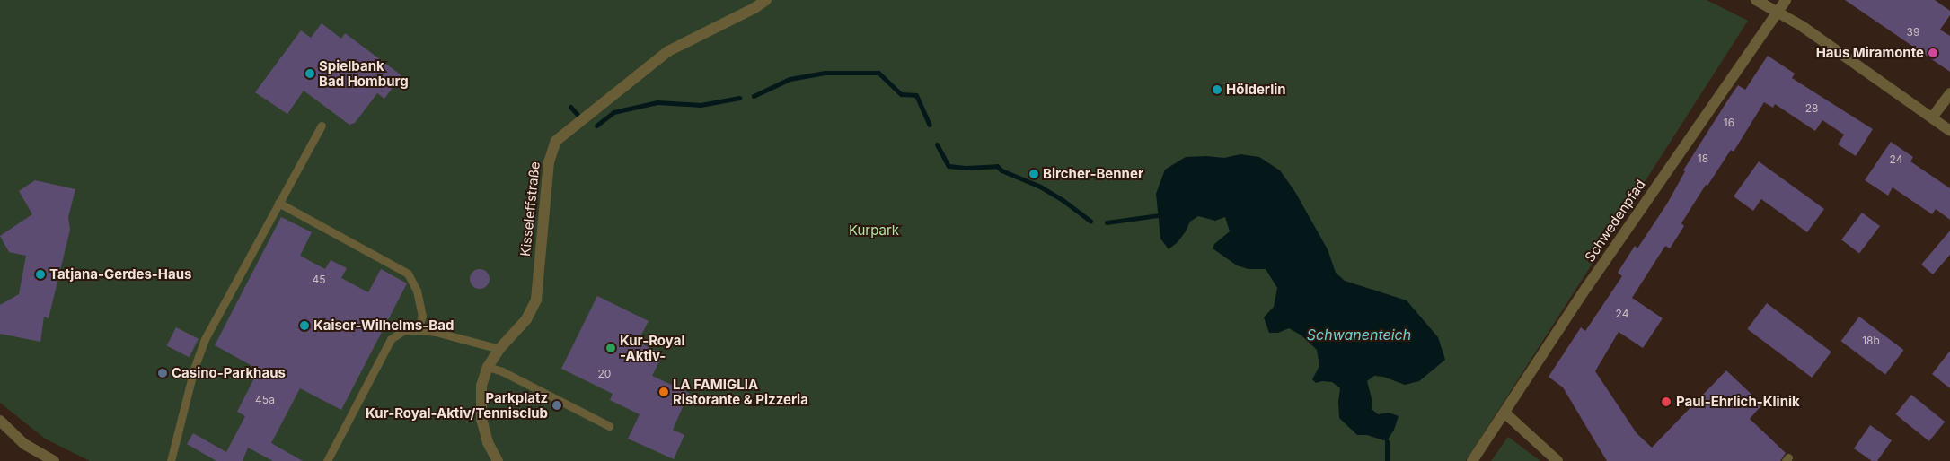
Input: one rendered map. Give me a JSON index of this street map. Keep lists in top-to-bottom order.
{
  "streets": {
    "street": ["Kisseleffstraße", "Schwedenpfad"]
  },
  "water": ["Schwanenteich"],
  "parks": ["Kurpark"],
  "places": [
    "Haus Miramonte",
    "Spielbank Bad Homburg",
    "Hölderlin",
    "Bircher-Benner",
    "Tatjana-Gerdes-Haus",
    "Kaiser-Wilhelms-Bad",
    "Kur-Royal -Aktiv-",
    "Casino-Parkhaus",
    "LA FAMIGLIA Ristorante & Pizzeria",
    "Paul-Ehrlich-Klinik",
    "Parkplatz Kur-Royal-Aktiv/Tennisclub"
  ],
  "house_numbers": [
    "39",
    "28",
    "16",
    "18",
    "24",
    "45",
    "24",
    "18b",
    "20",
    "45a"
  ]
}
